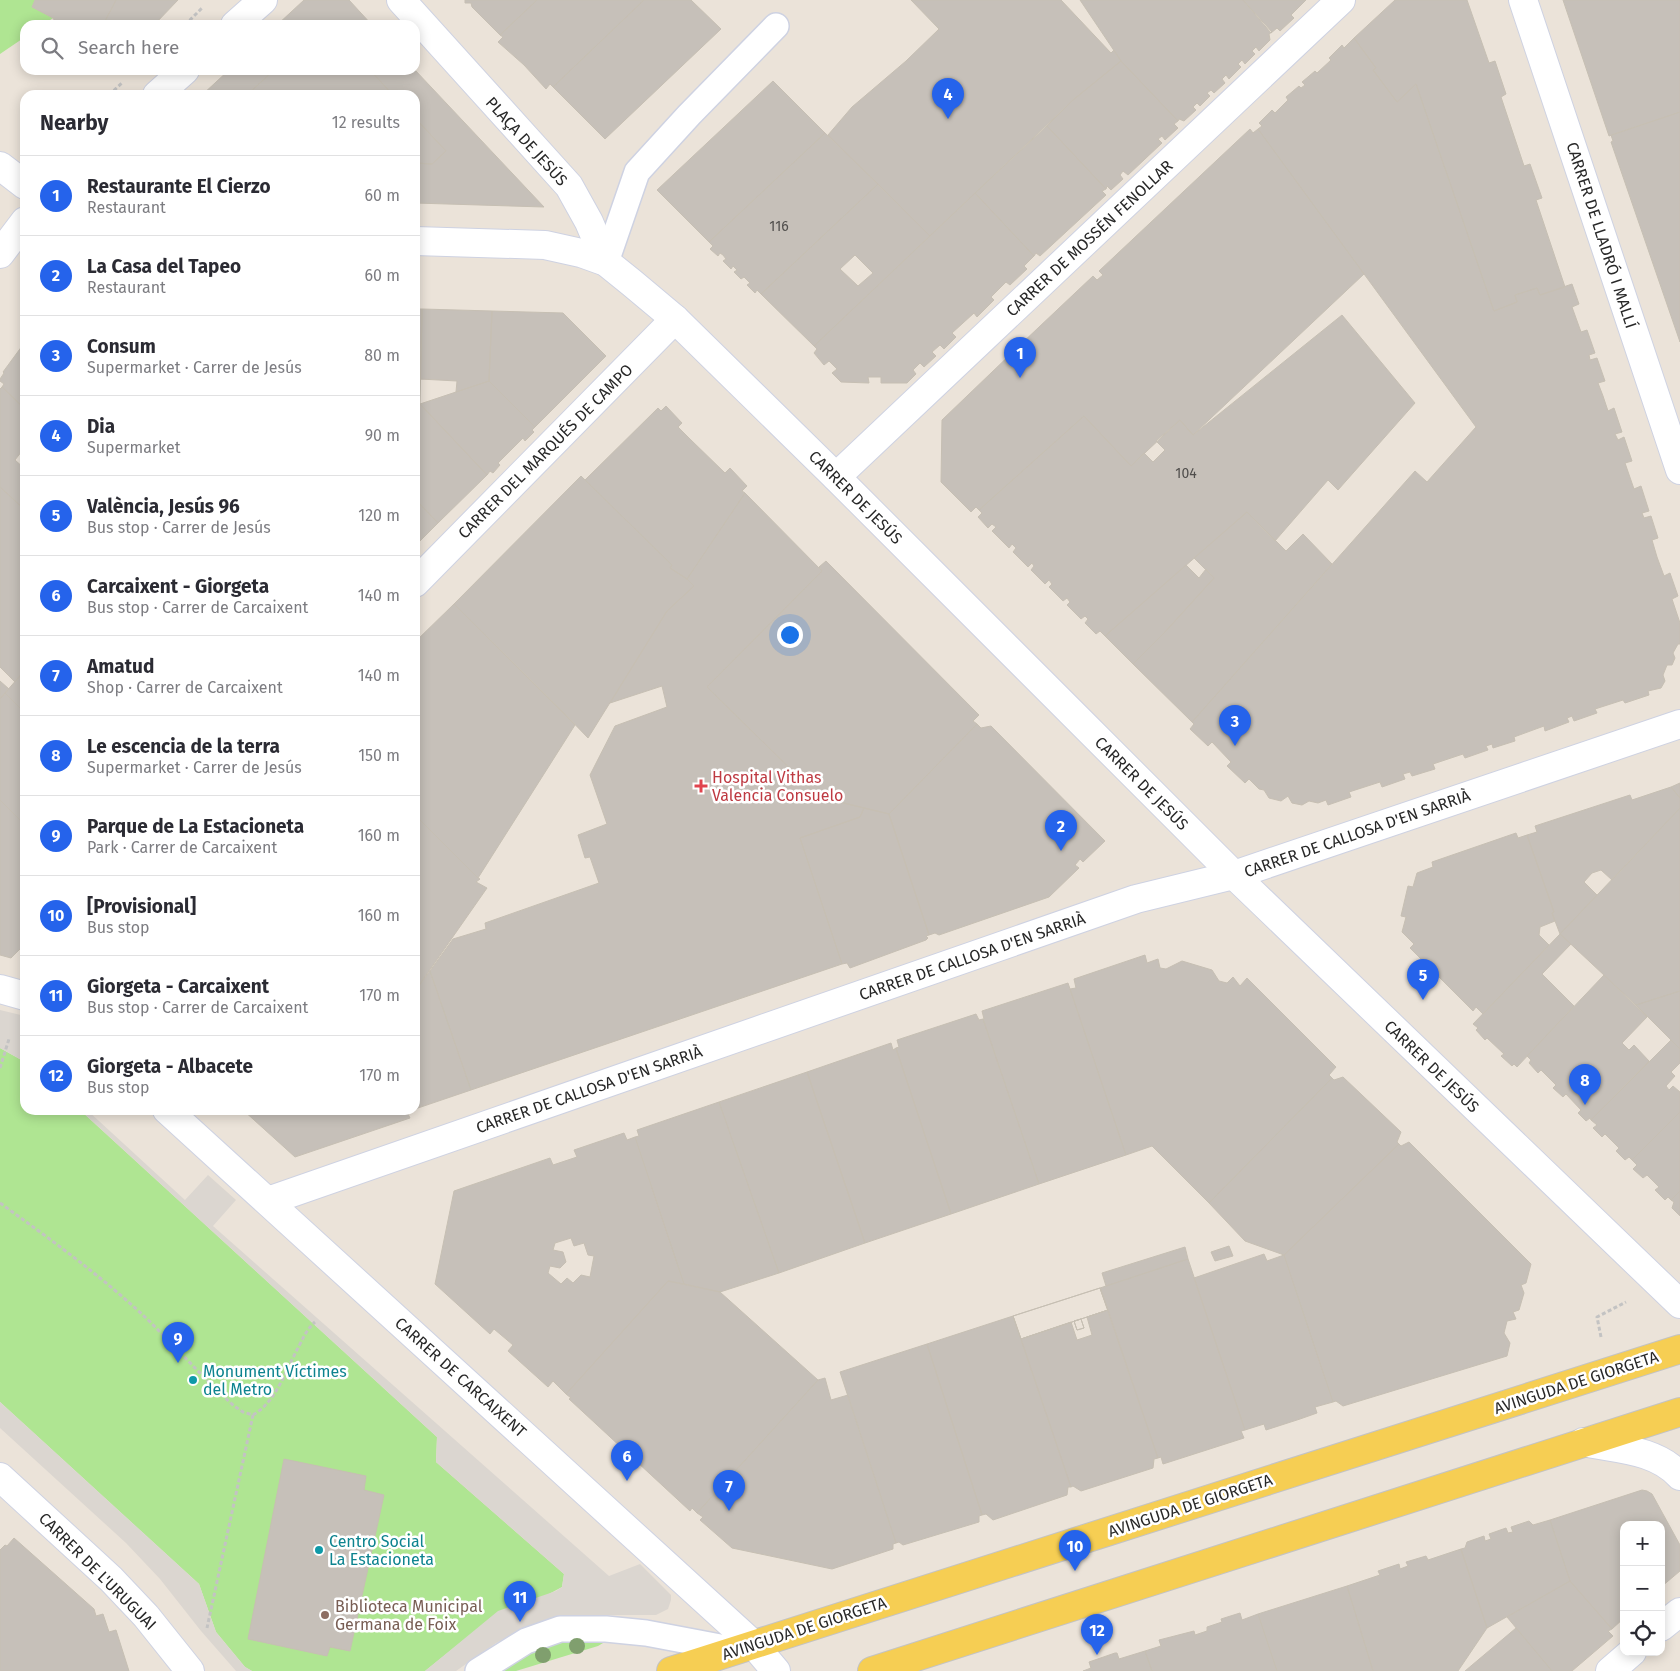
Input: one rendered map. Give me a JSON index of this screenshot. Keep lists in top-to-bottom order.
{
  "streets": {
    "main road": ["AVINGUDA DE GIORGETA"],
    "street": [
      "PLAÇA DE JESÚS",
      "CARRER DE LLADRÓ I MALLÍ",
      "CARRER DE MOSSÉN FENOLLAR",
      "CARRER DEL MARQUÉS DE CAMPO",
      "CARRER DE JESÚS",
      "CARRER DE CALLOSA D'EN SARRIÀ",
      "CARRER DE CARCAIXENT",
      "CARRER DE L'URUGUAI"
    ]
  },
  "crossings": [
    ["PLAÇA DE JESÚS", "CARRER DE JESÚS"],
    ["CARRER DE MOSSÉN FENOLLAR", "CARRER DE JESÚS"],
    ["CARRER DEL MARQUÉS DE CAMPO", "CARRER DE JESÚS"],
    ["CARRER DE JESÚS", "CARRER DE CALLOSA D'EN SARRIÀ"],
    ["CARRER DE CALLOSA D'EN SARRIÀ", "CARRER DE CARCAIXENT"],
    ["CARRER DE CARCAIXENT", "AVINGUDA DE GIORGETA"]
  ],
  "places": {
    "health": ["Hospital Vithas Valencia Consuelo"],
    "other": ["Monument Víctimes del Metro", "Centro Social La Estacioneta", "Biblioteca Municipal Germana de Foix"]
  },
  "house_numbers": ["116", "104"],
  "page": {
    "search": "Search here",
    "pins": [
      "4",
      "1",
      "3",
      "2",
      "5",
      "8",
      "9",
      "6",
      "7",
      "10",
      "11",
      "12"
    ],
    "heading": ["Nearby", "12 results"],
    "list": [
      {
        "mark": "1",
        "name": "Restaurante El Cierzo",
        "note": "Restaurant",
        "value": "60 m"
      },
      {
        "mark": "2",
        "name": "La Casa del Tapeo",
        "note": "Restaurant",
        "value": "60 m"
      },
      {
        "mark": "3",
        "name": "Consum",
        "note": "Supermarket · Carrer de Jesús",
        "value": "80 m"
      },
      {
        "mark": "4",
        "name": "Dia",
        "note": "Supermarket",
        "value": "90 m"
      },
      {
        "mark": "5",
        "name": "València, Jesús 96",
        "note": "Bus stop · Carrer de Jesús",
        "value": "120 m"
      },
      {
        "mark": "6",
        "name": "Carcaixent - Giorgeta",
        "note": "Bus stop · Carrer de Carcaixent",
        "value": "140 m"
      },
      {
        "mark": "7",
        "name": "Amatud",
        "note": "Shop · Carrer de Carcaixent",
        "value": "140 m"
      },
      {
        "mark": "8",
        "name": "Le escencia de la terra",
        "note": "Supermarket · Carrer de Jesús",
        "value": "150 m"
      },
      {
        "mark": "9",
        "name": "Parque de La Estacioneta",
        "note": "Park · Carrer de Carcaixent",
        "value": "160 m"
      },
      {
        "mark": "10",
        "name": "[Provisional]",
        "note": "Bus stop",
        "value": "160 m"
      },
      {
        "mark": "11",
        "name": "Giorgeta - Carcaixent",
        "note": "Bus stop · Carrer de Carcaixent",
        "value": "170 m"
      },
      {
        "mark": "12",
        "name": "Giorgeta - Albacete",
        "note": "Bus stop",
        "value": "170 m"
      }
    ],
    "map_buttons": ["+", "−"]
  }
}
